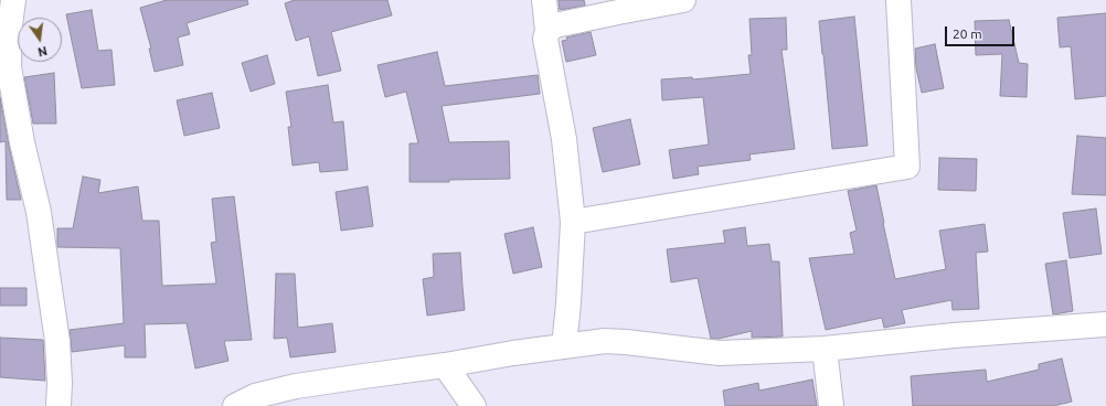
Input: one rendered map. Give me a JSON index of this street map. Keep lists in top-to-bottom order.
{
  "scale_bar": "20 m",
  "north": "bottom"
}
